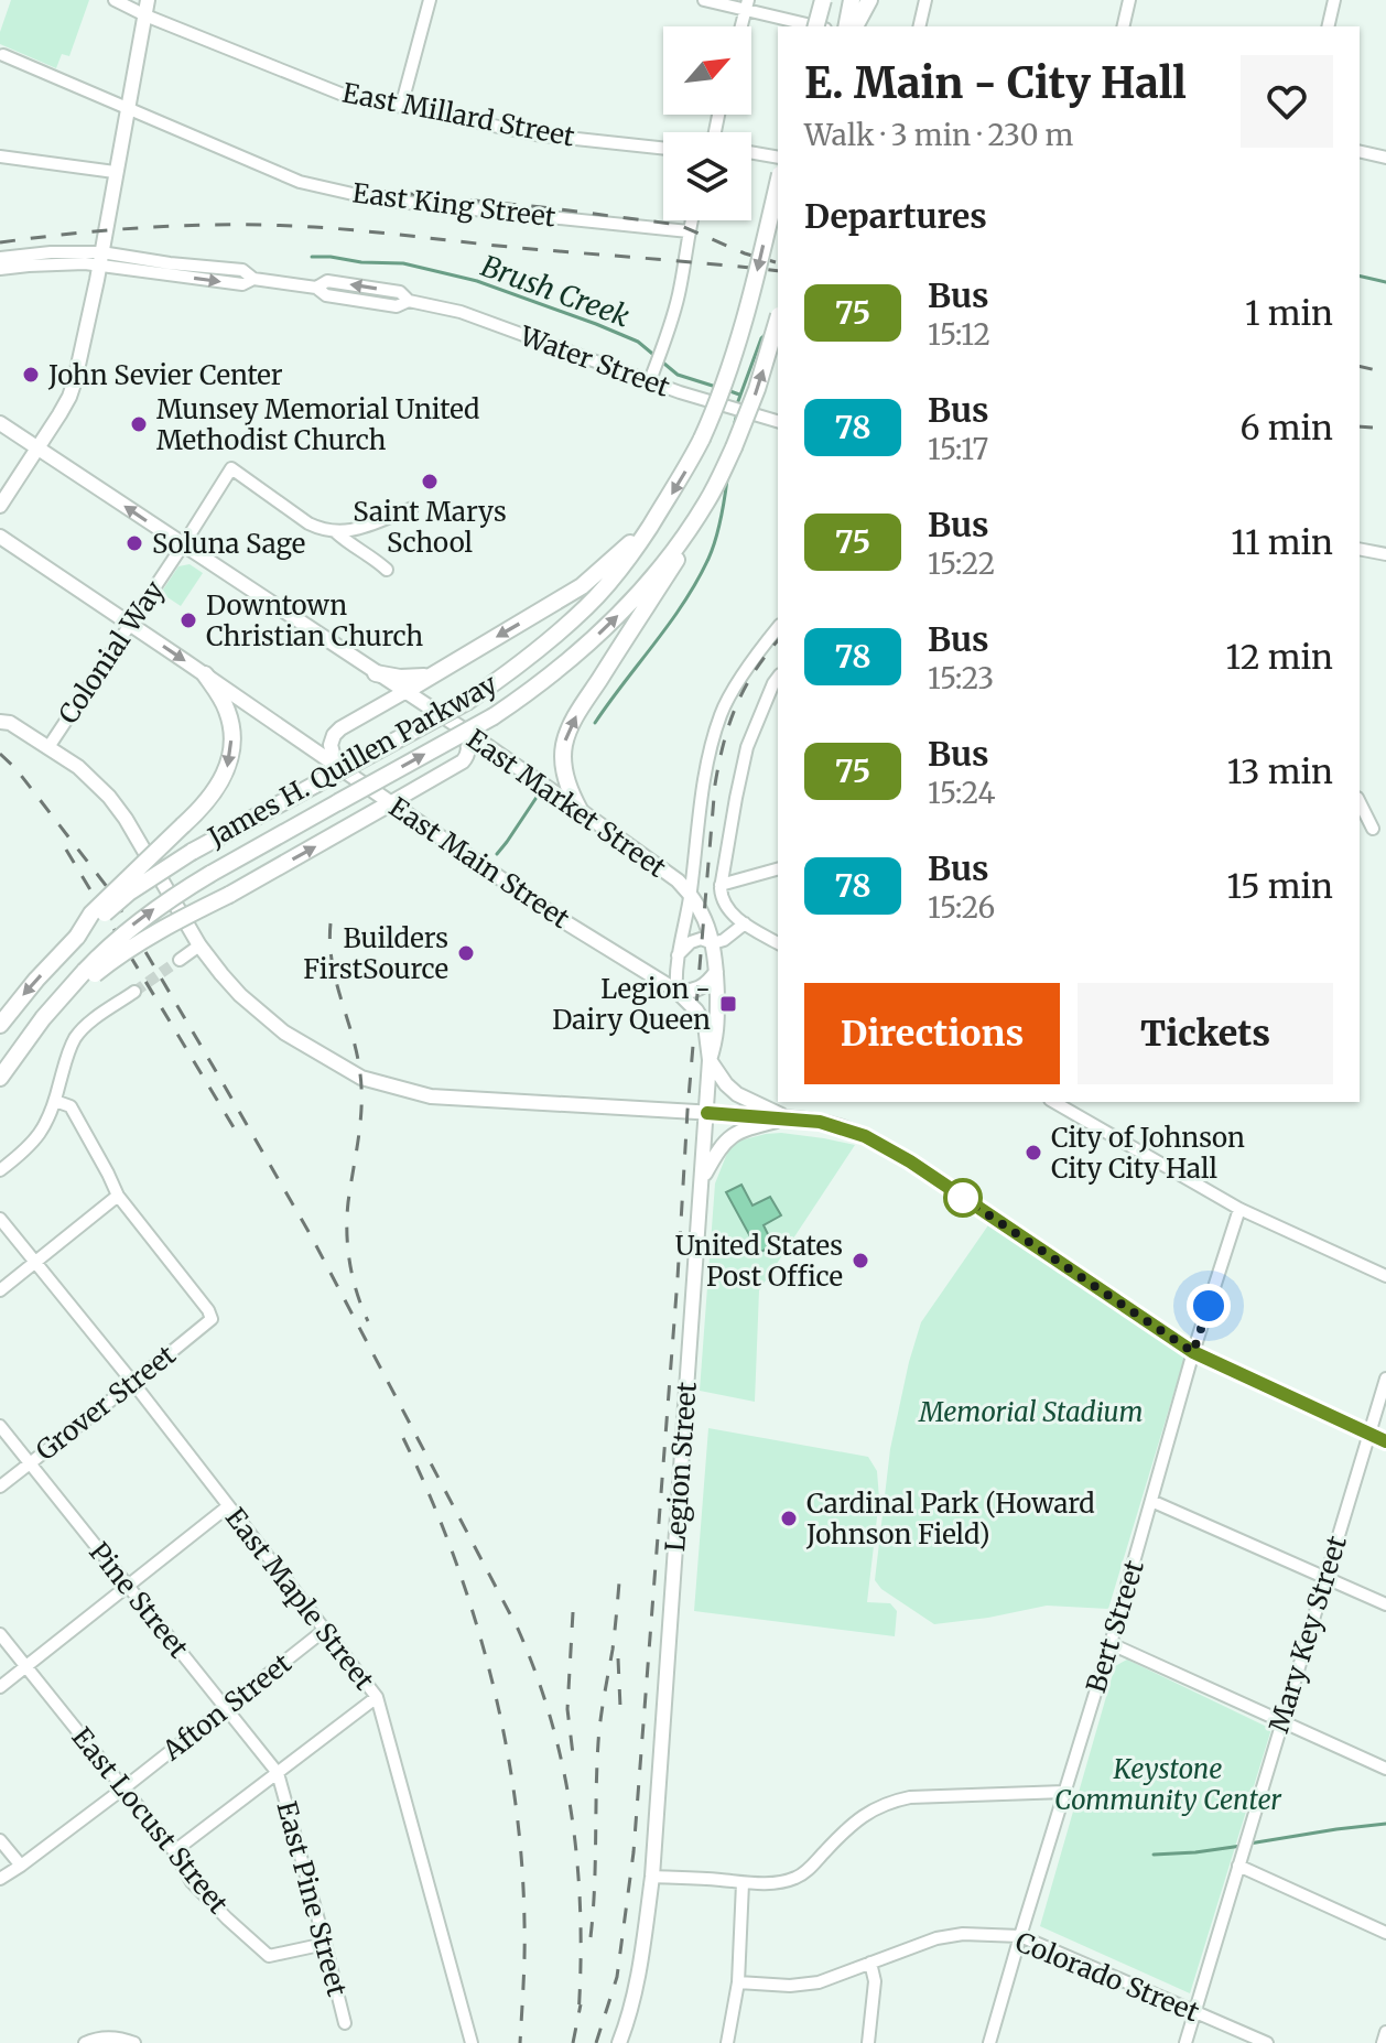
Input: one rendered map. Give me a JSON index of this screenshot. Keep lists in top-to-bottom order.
{
  "streets": {
    "highway": ["James H. Quillen Parkway"],
    "main road": ["East Market Street", "East Main Street", "Legion Street"],
    "street": [
      "East Millard Street",
      "East King Street",
      "Water Street",
      "Colonial Way",
      "Grover Street",
      "East Maple Street",
      "Pine Street",
      "Bert Street",
      "Mary Key Street",
      "Afton Street",
      "East Locust Street",
      "East Pine Street",
      "Colorado Street"
    ]
  },
  "crossings": [
    ["Colonial Way", "East Market Street"],
    ["Colonial Way", "East Main Street"],
    ["East Market Street", "East Main Street"],
    ["East Market Street", "Legion Street"],
    ["East Main Street", "Legion Street"],
    ["Grover Street", "East Maple Street"],
    ["Grover Street", "Pine Street"],
    ["East Maple Street", "Afton Street"],
    ["Pine Street", "Afton Street"],
    ["Pine Street", "East Pine Street"],
    ["Bert Street", "Colorado Street"],
    ["Mary Key Street", "Colorado Street"],
    ["Afton Street", "East Locust Street"],
    ["East Locust Street", "East Pine Street"]
  ],
  "water": ["Brush Creek"],
  "parks": ["Memorial Stadium", "Keystone Community Center"],
  "places": {
    "other": [
      "John Sevier Center",
      "Munsey Memorial United Methodist Church",
      "Saint Marys School",
      "Soluna Sage",
      "Downtown Christian Church",
      "Builders FirstSource",
      "City of Johnson City City Hall",
      "United States Post Office",
      "Cardinal Park (Howard Johnson Field)"
    ],
    "transit": ["Legion - Dairy Queen"]
  },
  "lines": ["bus line 75"],
  "north": "top right",
  "page": {
    "heading": [
      ["E. Main - City Hall", "Walk · 3 min · 230 m"],
      "Departures"
    ],
    "list": [
      {
        "mark": "75",
        "name": "Bus",
        "note": "15:12",
        "value": "1 min"
      },
      {
        "mark": "78",
        "name": "Bus",
        "note": "15:17",
        "value": "6 min"
      },
      {
        "mark": "75",
        "name": "Bus",
        "note": "15:22",
        "value": "11 min"
      },
      {
        "mark": "78",
        "name": "Bus",
        "note": "15:23",
        "value": "12 min"
      },
      {
        "mark": "75",
        "name": "Bus",
        "note": "15:24",
        "value": "13 min"
      },
      {
        "mark": "78",
        "name": "Bus",
        "note": "15:26",
        "value": "15 min"
      }
    ],
    "buttons": ["Directions", "Tickets"]
  }
}
